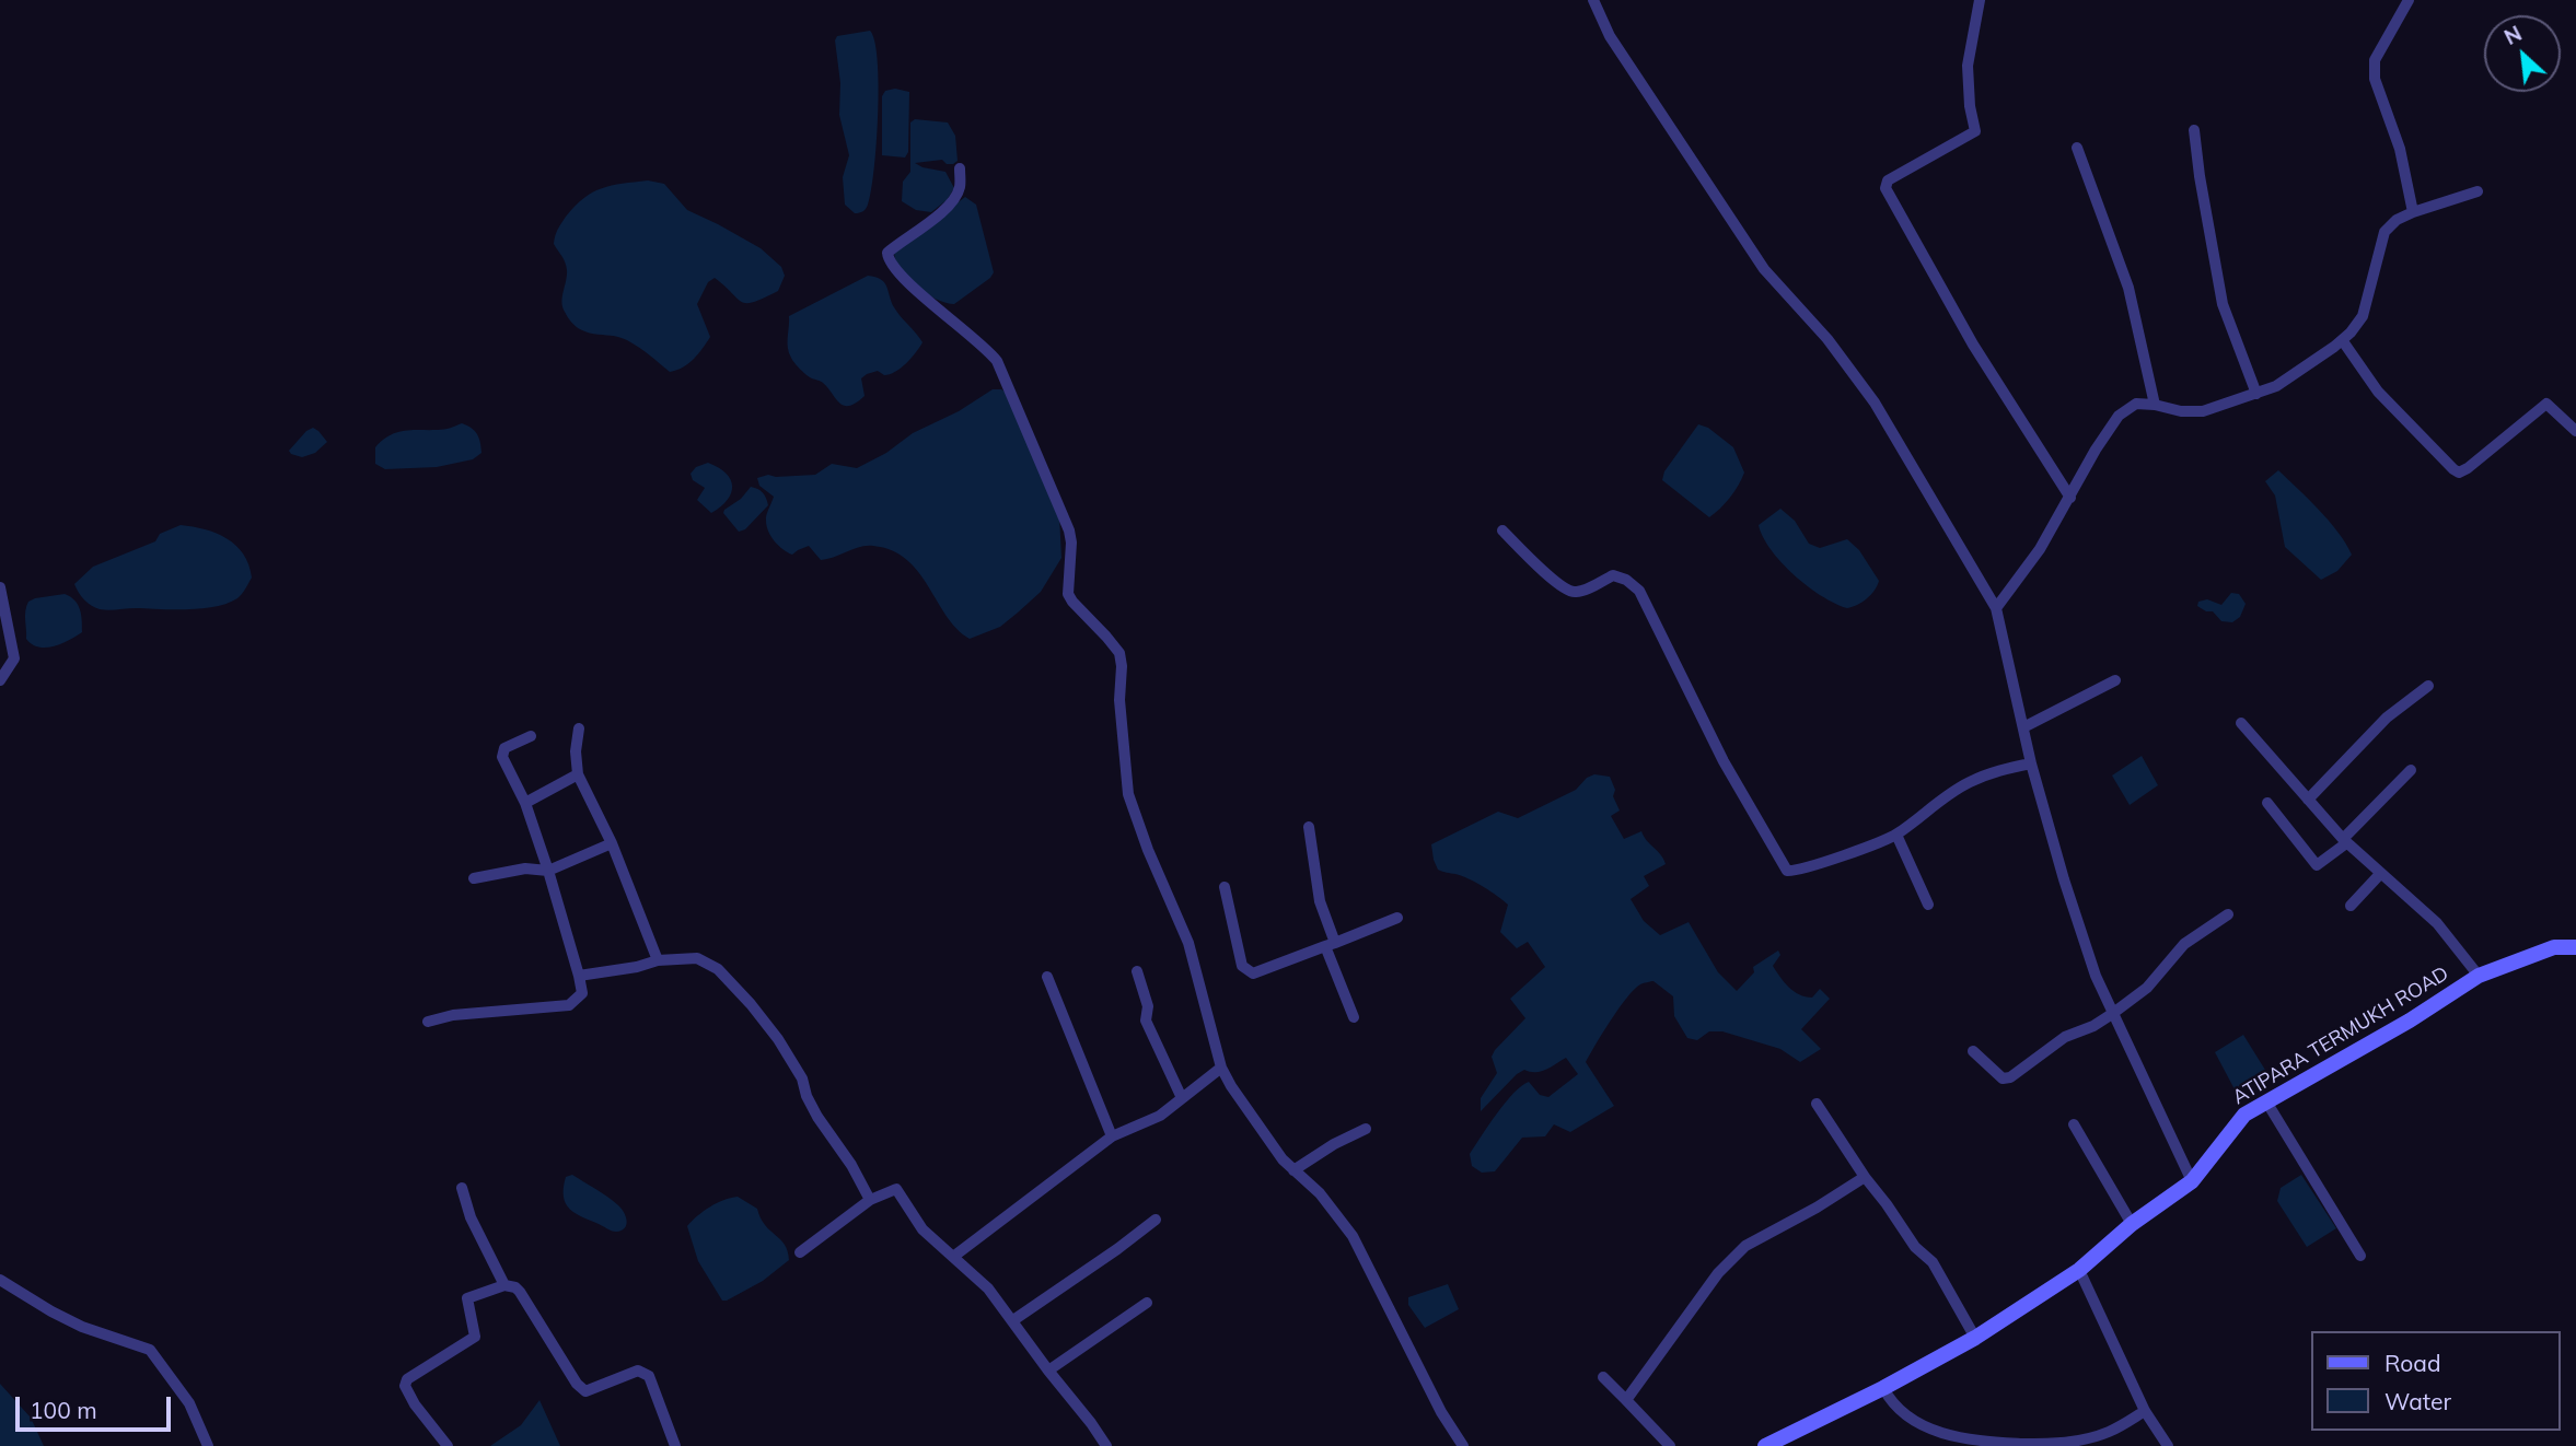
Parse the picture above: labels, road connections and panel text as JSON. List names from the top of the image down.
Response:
{
  "streets": {
    "main road": ["ATIPARA TERMUKH ROAD"]
  },
  "legend": ["Road", "Water"],
  "scale_bar": "100 m",
  "north": "top left"
}
